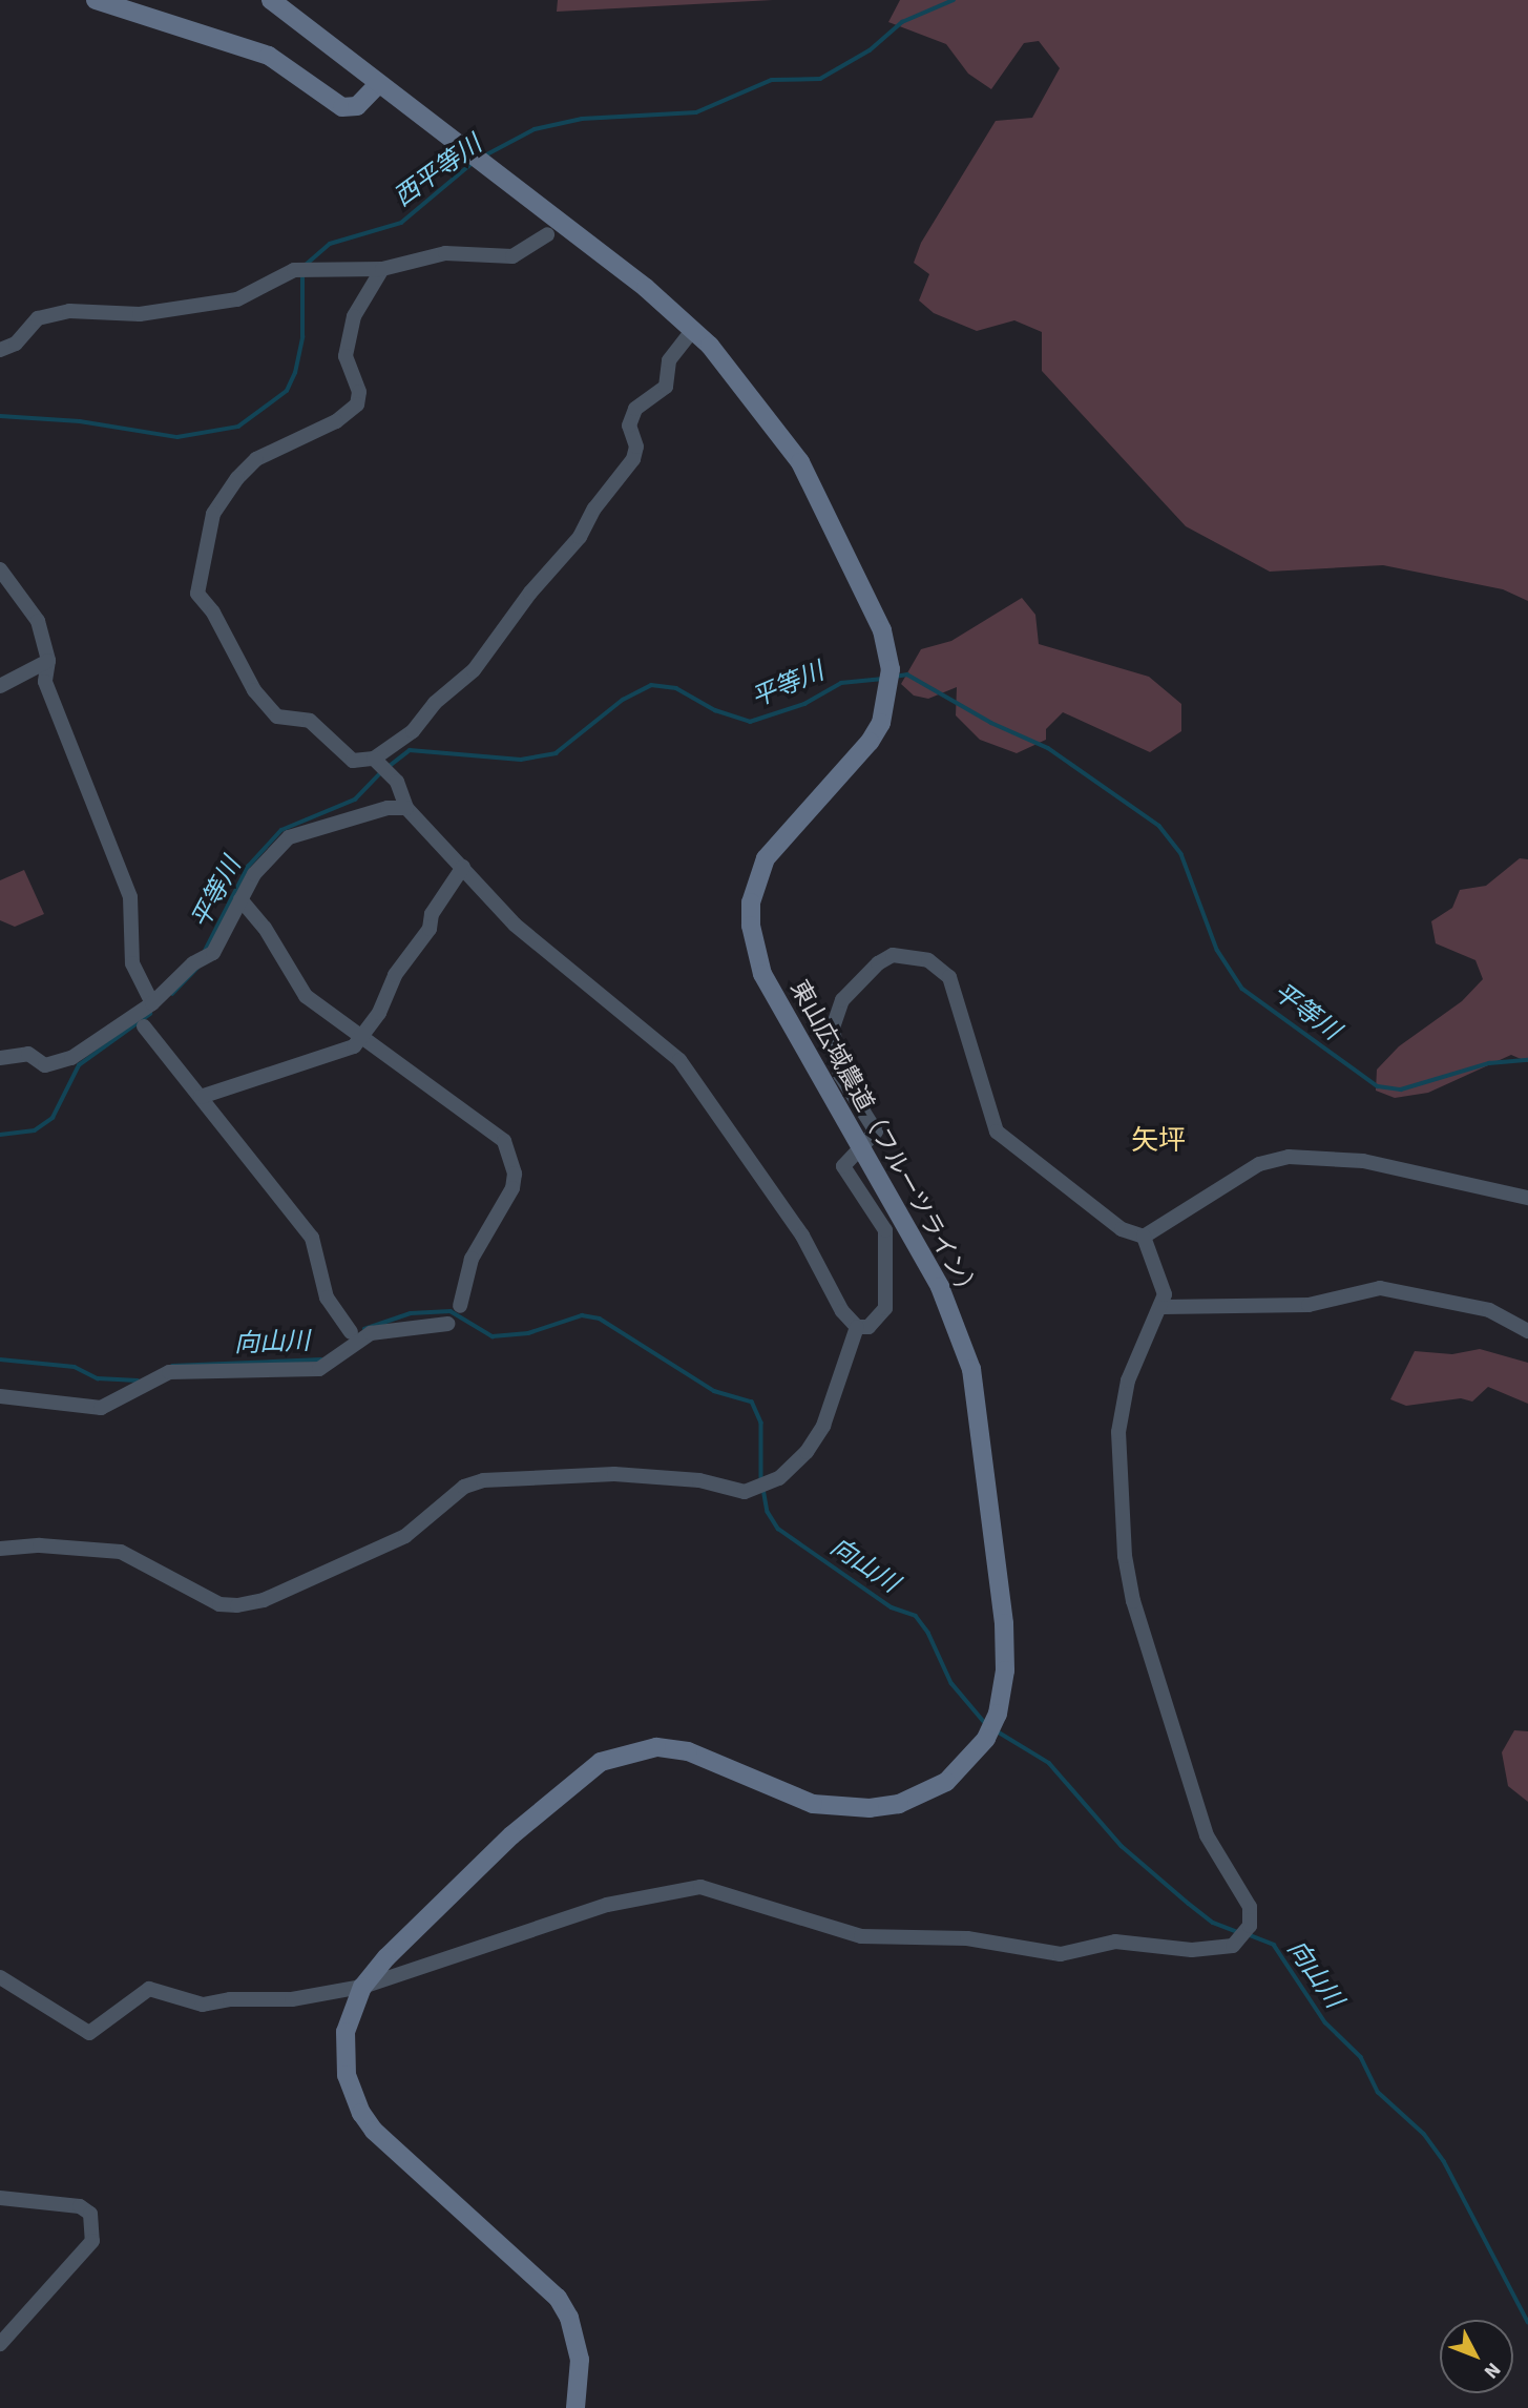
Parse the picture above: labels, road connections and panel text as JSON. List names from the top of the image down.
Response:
{
  "streets": {
    "street": ["東山広域農道（フルーツライン）"]
  },
  "districts": ["矢坪"],
  "water": ["西平等川", "平等川", "向山川"],
  "north": "bottom right"
}
